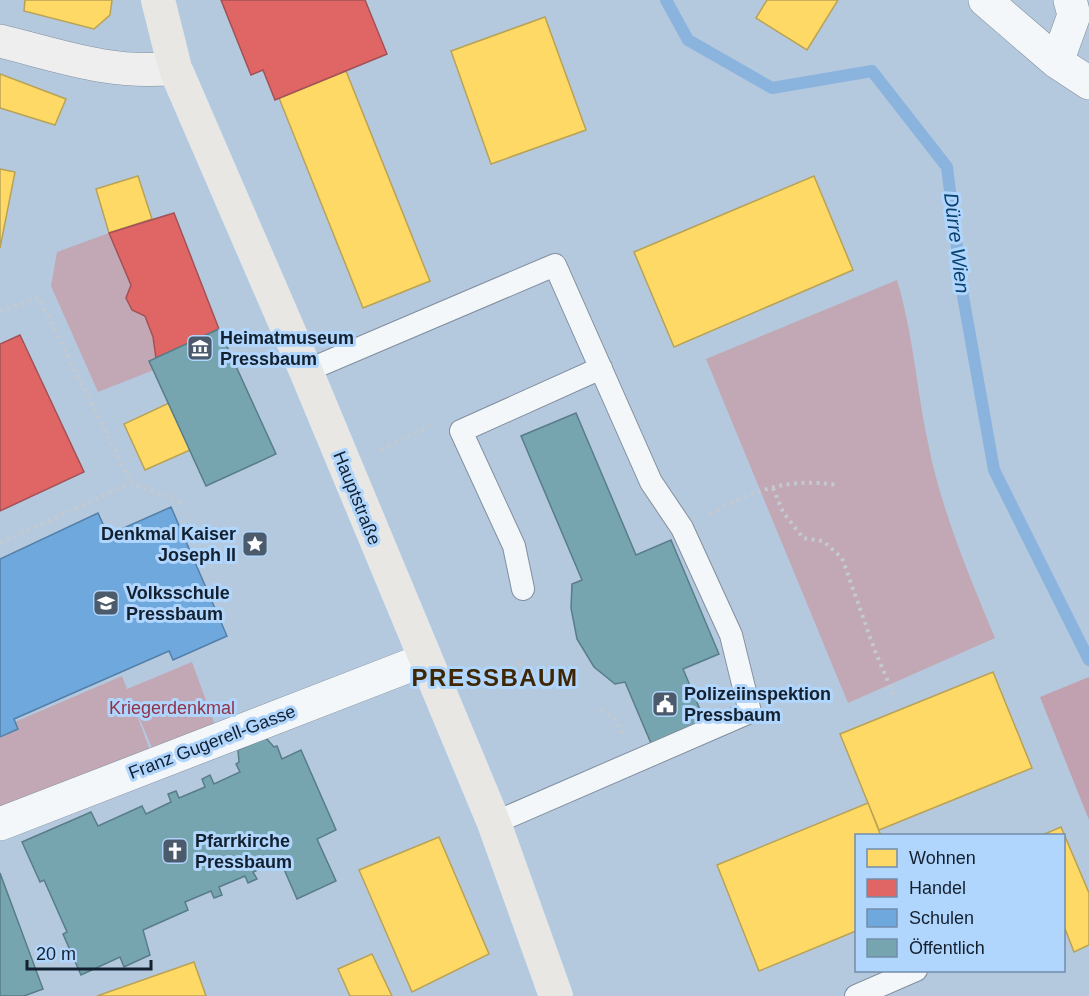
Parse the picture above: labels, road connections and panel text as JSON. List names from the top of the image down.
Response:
{
  "streets": {
    "main road": ["Hauptstraße"],
    "street": ["Franz Gugerell-Gasse"]
  },
  "crossings": [
    ["Hauptstraße", "Franz Gugerell-Gasse"]
  ],
  "districts": ["PRESSBAUM"],
  "water": ["Dürre Wien"],
  "parks": ["Kriegerdenkmal"],
  "places": {
    "museum": ["Heimatmuseum Pressbaum"],
    "place": ["Denkmal Kaiser Joseph II"],
    "school or university": ["Volksschule Pressbaum"],
    "public building": ["Polizeiinspektion Pressbaum"],
    "church": ["Pfarrkirche Pressbaum"]
  },
  "legend": [
    "Wohnen",
    "Handel",
    "Schulen",
    "Öffentlich"
  ],
  "scale_bar": "20 m"
}
